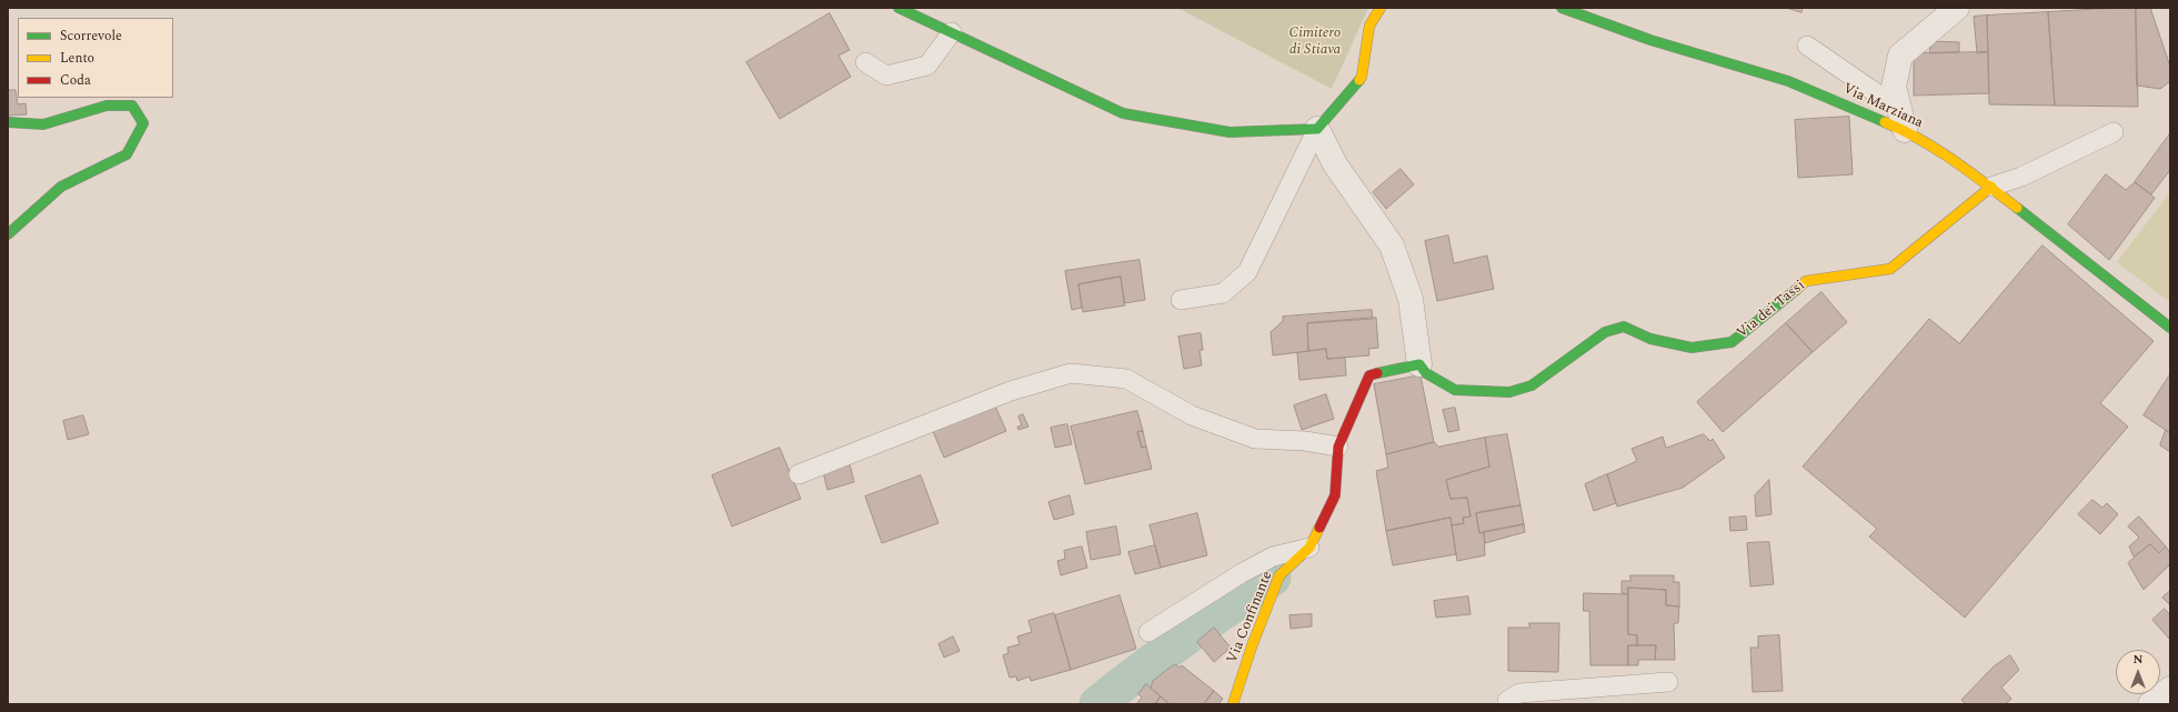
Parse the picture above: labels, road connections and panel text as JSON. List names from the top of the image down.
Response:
{
  "streets": {
    "street": ["Via Marziana", "Via dei Tassi", "Via Confinante"]
  },
  "crossings": [
    ["Via Marziana", "Via dei Tassi"],
    ["Via dei Tassi", "Via Confinante"]
  ],
  "parks": ["Cimitero di Stiava"],
  "legend": ["Scorrevole", "Lento", "Coda"],
  "north": "top"
}
